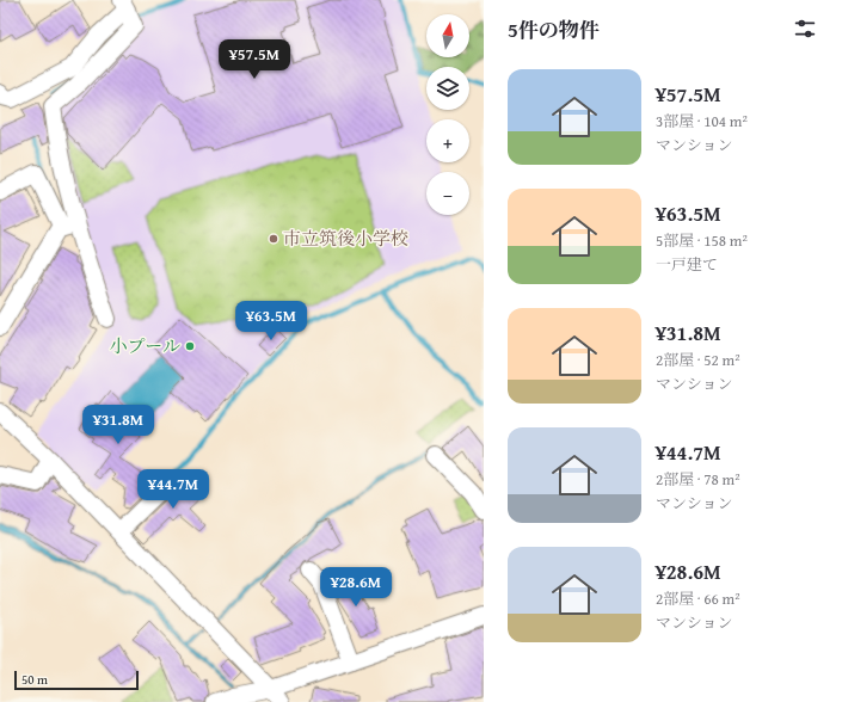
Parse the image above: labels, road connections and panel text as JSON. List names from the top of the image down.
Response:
{
  "places": ["市立筑後小学校", "小プール"],
  "scale_bar": "50 m",
  "north": "top",
  "page": {
    "heading": "5件の物件",
    "map_buttons": ["+", "−"],
    "price": [
      "¥57.5M",
      "¥63.5M",
      "¥31.8M",
      "¥44.7M",
      "¥28.6M"
    ],
    "list": [
      {
        "name": "¥57.5M",
        "note": "3部屋 · 104 m² · マンション"
      },
      {
        "name": "¥63.5M",
        "note": "5部屋 · 158 m² · 一戸建て"
      },
      {
        "name": "¥31.8M",
        "note": "2部屋 · 52 m² · マンション"
      },
      {
        "name": "¥44.7M",
        "note": "2部屋 · 78 m² · マンション"
      },
      {
        "name": "¥28.6M",
        "note": "2部屋 · 66 m² · マンション"
      }
    ],
    "scale": "50 m"
  }
}
